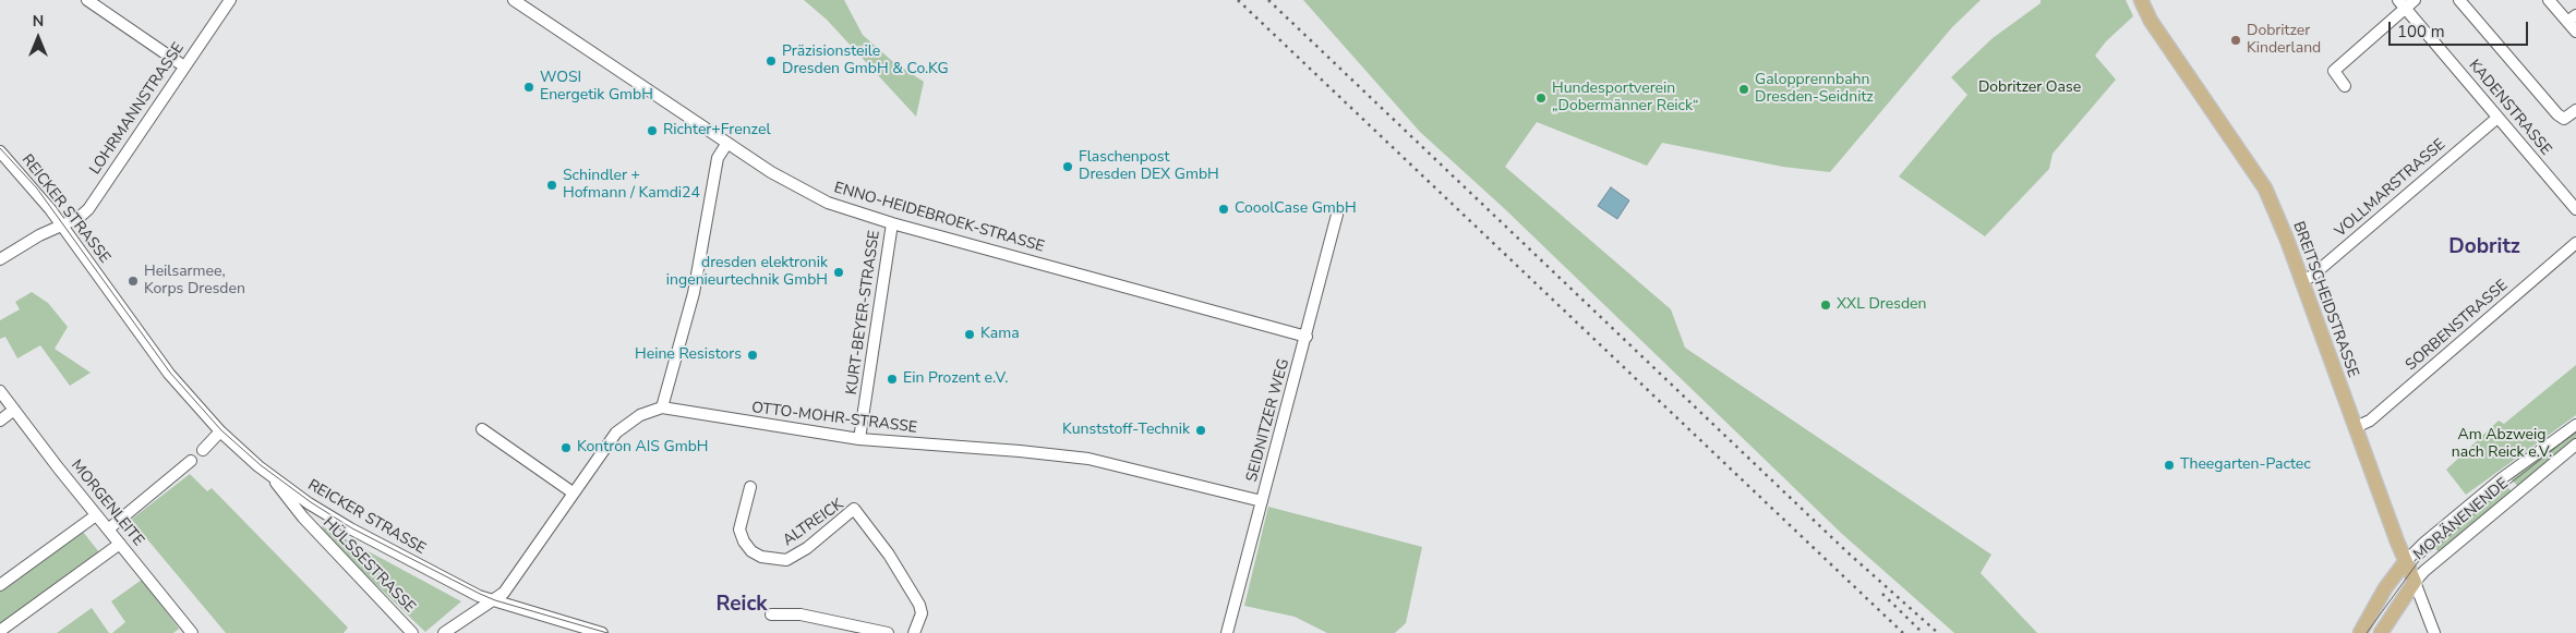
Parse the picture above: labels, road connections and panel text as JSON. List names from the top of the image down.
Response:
{
  "streets": {
    "main road": ["BREITSCHEIDSTRASSE", "MORÄNENENDE"],
    "street": [
      "KADENSTRASSE",
      "LOHRMANNSTRASSE",
      "VOLLMARSTRASSE",
      "REICKER STRASSE",
      "ENNO-HEIDEBROEK-STRASSE",
      "KURT-BEYER-STRASSE",
      "SORBENSTRASSE",
      "OTTO-MOHR-STRASSE",
      "SEIDNITZER WEG",
      "MORGENLEITE",
      "ALTREICK",
      "HÜLSSESTRASSE"
    ]
  },
  "crossings": [
    ["KADENSTRASSE", "VOLLMARSTRASSE"],
    ["LOHRMANNSTRASSE", "REICKER STRASSE"],
    ["VOLLMARSTRASSE", "BREITSCHEIDSTRASSE"],
    ["REICKER STRASSE", "OTTO-MOHR-STRASSE"],
    ["REICKER STRASSE", "HÜLSSESTRASSE"],
    ["ENNO-HEIDEBROEK-STRASSE", "KURT-BEYER-STRASSE"],
    ["ENNO-HEIDEBROEK-STRASSE", "SEIDNITZER WEG"],
    ["BREITSCHEIDSTRASSE", "SORBENSTRASSE"],
    ["BREITSCHEIDSTRASSE", "MORÄNENENDE"],
    ["KURT-BEYER-STRASSE", "OTTO-MOHR-STRASSE"],
    ["OTTO-MOHR-STRASSE", "SEIDNITZER WEG"]
  ],
  "districts": ["Dobritz", "Reick"],
  "parks": ["Dobritzer Oase", "Am Abzweig nach Reick e.V."],
  "places": [
    "Dobritzer Kinderland",
    "Präzisionsteile Dresden GmbH & Co.KG",
    "WOSI Energetik GmbH",
    "Galopprennbahn Dresden-Seidnitz",
    "Hundesportverein „Dobermänner Reick“",
    "Richter+Frenzel",
    "Flaschenpost Dresden DEX GmbH",
    "Schindler + Hofmann / Kamdi24",
    "CooolCase GmbH",
    "dresden elektronik ingenieurtechnik GmbH",
    "Heilsarmee, Korps Dresden",
    "XXL Dresden",
    "Kama",
    "Heine Resistors",
    "Ein Prozent e.V.",
    "Kunststoff-Technik",
    "Kontron AIS GmbH",
    "Theegarten-Pactec"
  ],
  "scale_bar": "100 m",
  "north": "top"
}
